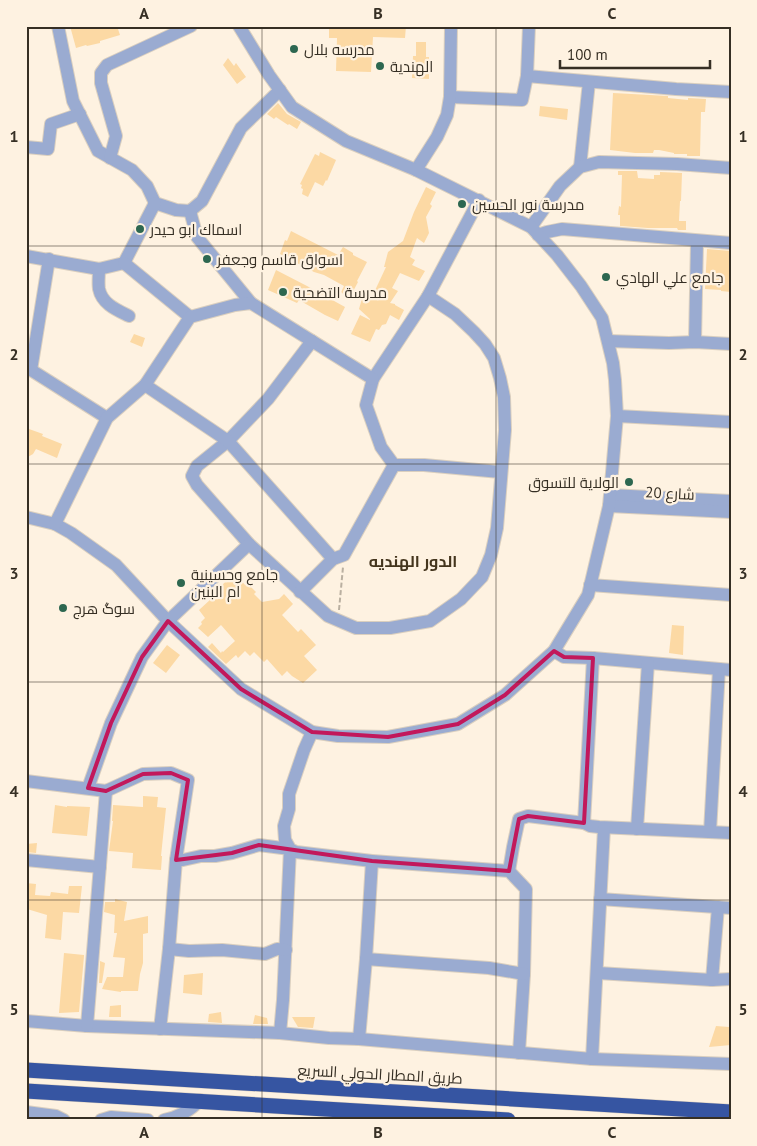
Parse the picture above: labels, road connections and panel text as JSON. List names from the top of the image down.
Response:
{
  "streets": {
    "highway": ["طريق المطار الحولي السريع"],
    "street": ["شارع 20"]
  },
  "districts": ["الدور الهنديه"],
  "places": [
    "مدرسه بلال",
    "الهندية",
    "مدرسة نور الحسين",
    "اسماك ابو حيدر",
    "اسواق قاسم وجعفر",
    "جامع علي الهادي",
    "مدرسة التضحية",
    "الولاية للتسوق",
    "جامع وحسينية ام البنين",
    "سوگ هرج"
  ],
  "scale_bar": "100 m",
  "grid": {
    "columns": ["A", "B", "C"],
    "rows": [
      "1",
      "2",
      "3",
      "4",
      "5"
    ]
  }
}
